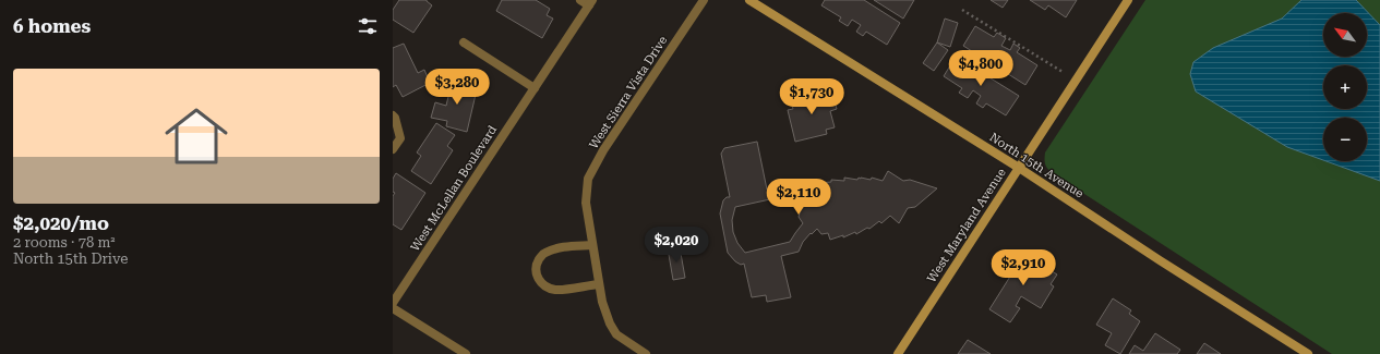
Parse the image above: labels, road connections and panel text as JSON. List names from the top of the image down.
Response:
{
  "streets": {
    "street": [
      "West Sierra Vista Drive",
      "North 15th Avenue",
      "West McLellan Boulevard",
      "West Maryland Avenue"
    ]
  },
  "crossings": [
    ["North 15th Avenue", "West Maryland Avenue"]
  ],
  "north": "top left",
  "page": {
    "heading": "6 homes",
    "map_buttons": ["+", "−"],
    "price": [
      "$4,800",
      "$3,280",
      "$1,730",
      "$2,110",
      "$2,020",
      "$2,910"
    ],
    "list": [
      {
        "name": "$2,020/mo",
        "note": "2 rooms · 78 m² · North 15th Drive"
      }
    ]
  }
}
